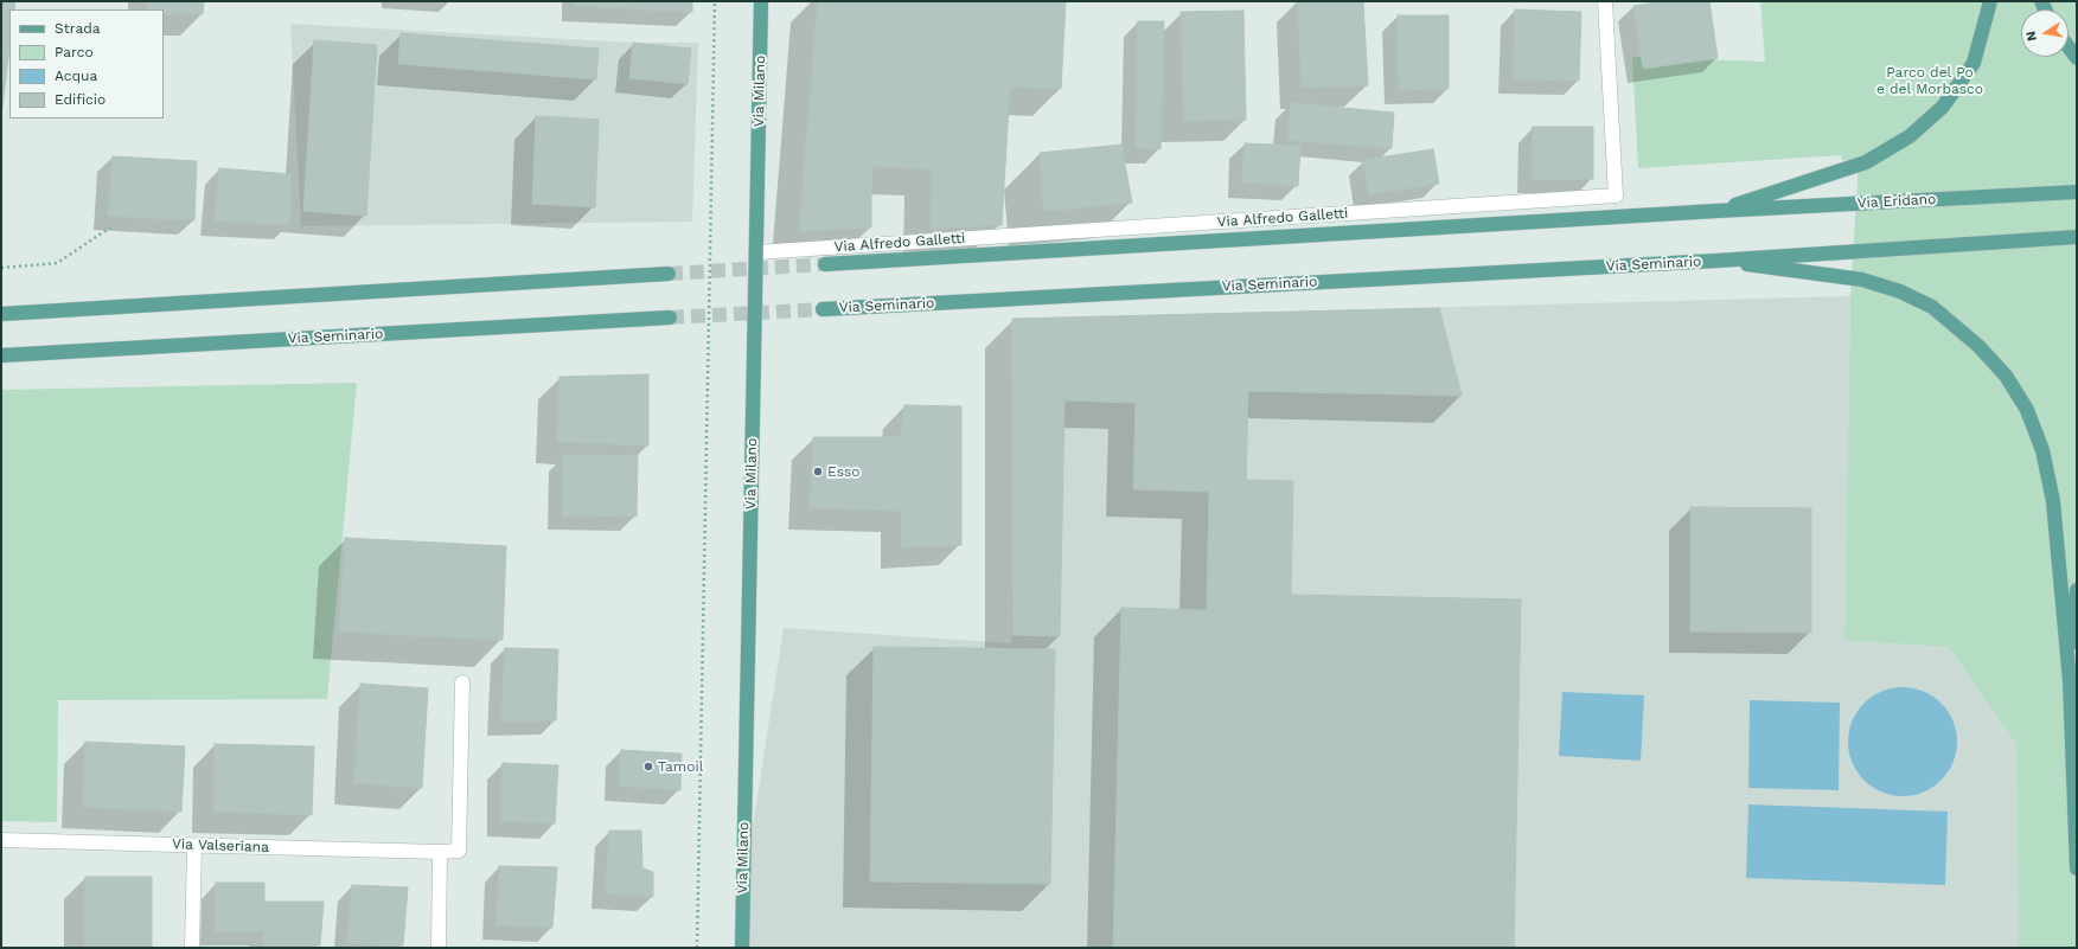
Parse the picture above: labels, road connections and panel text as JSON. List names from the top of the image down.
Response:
{
  "streets": {
    "main road": ["Via Milano", "Via Eridano", "Via Seminario"],
    "street": ["Via Alfredo Galletti", "Via Valseriana"]
  },
  "crossings": [
    ["Via Milano", "Via Alfredo Galletti"]
  ],
  "parks": ["Parco del Po e del Morbasco"],
  "places": ["Esso", "Tamoil"],
  "legend": [
    "Strada",
    "Parco",
    "Acqua",
    "Edificio"
  ],
  "north": "left"
}
